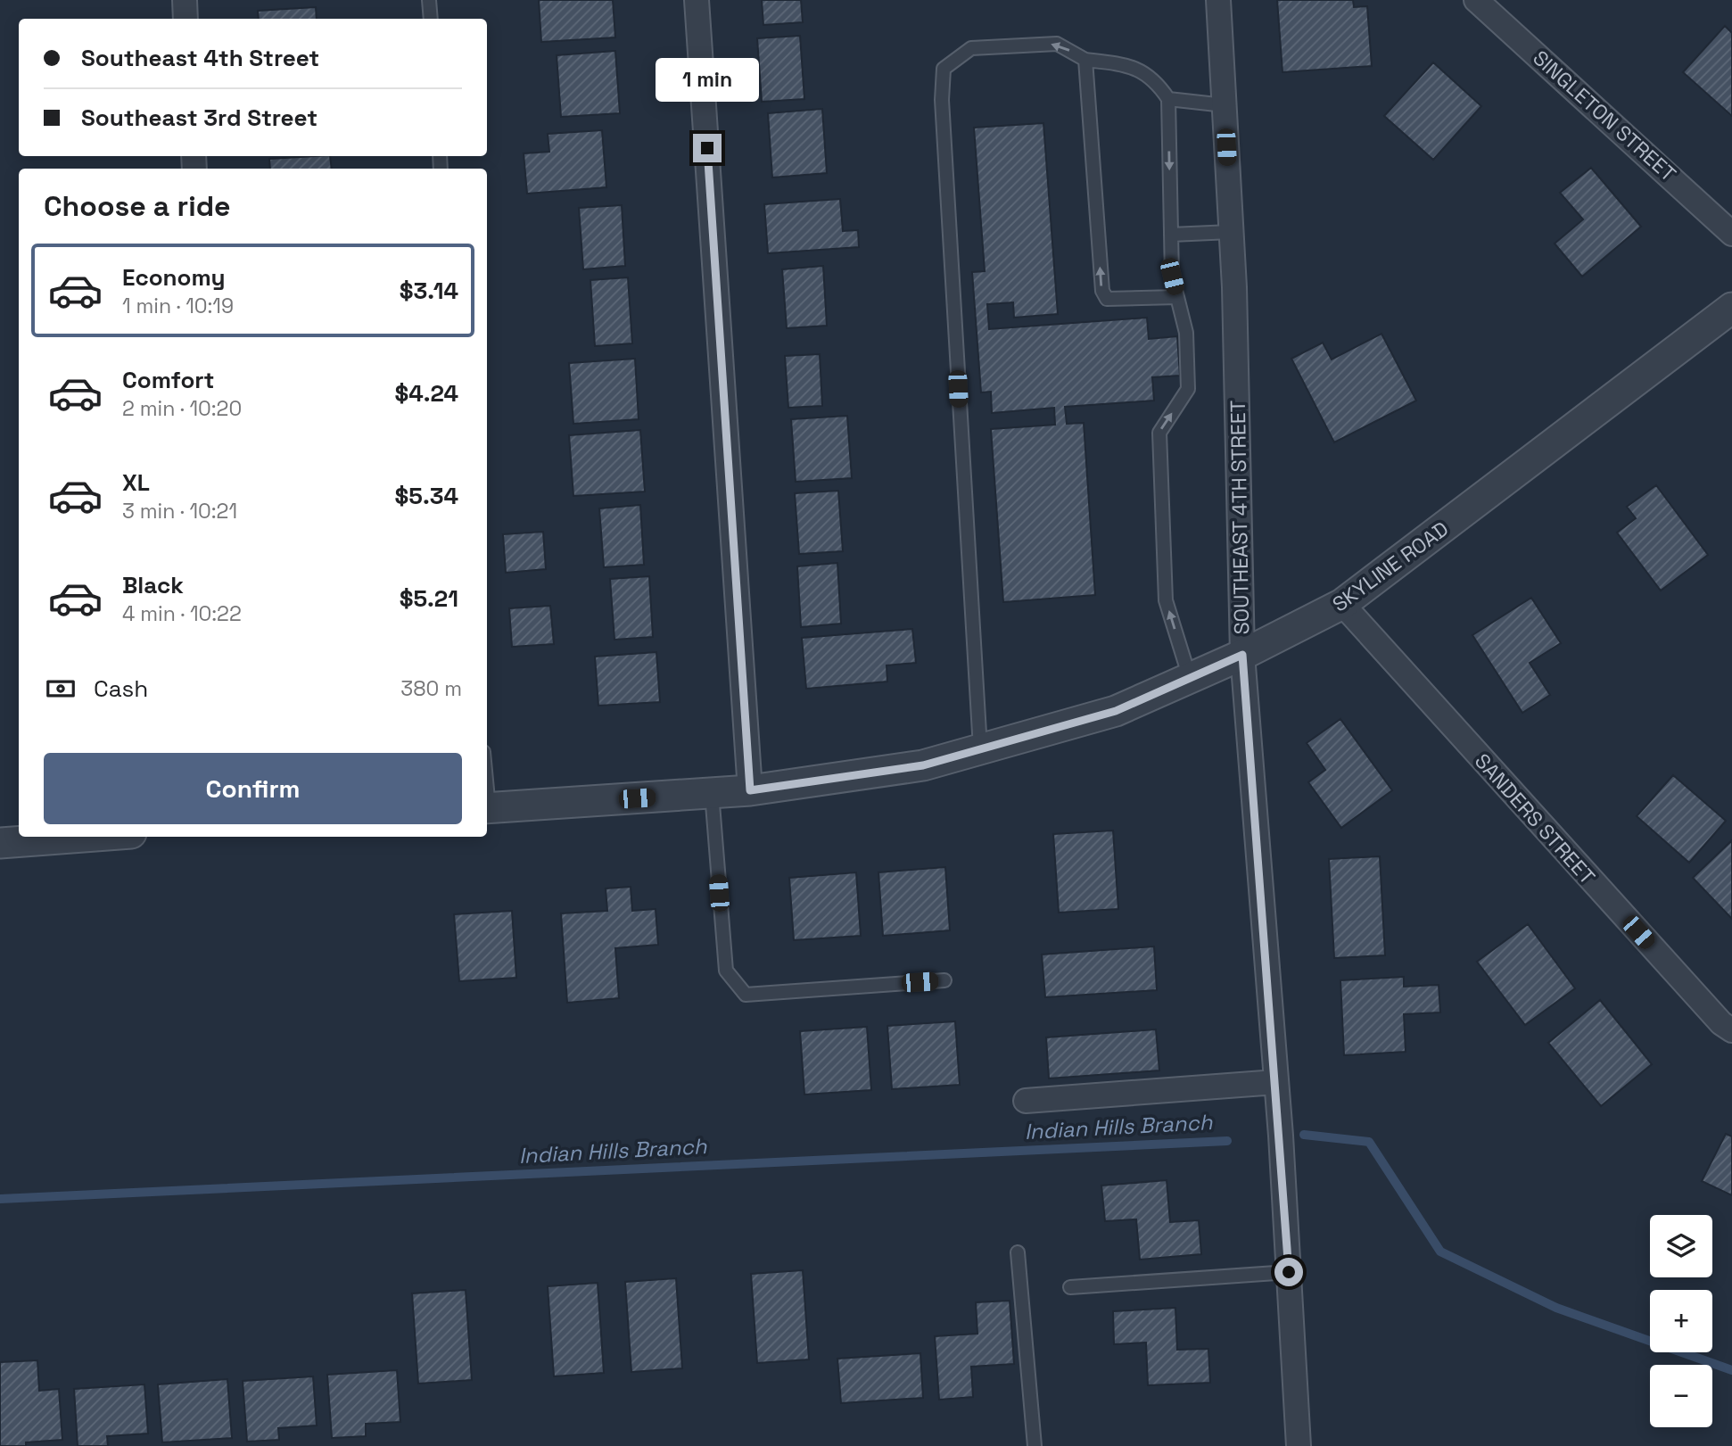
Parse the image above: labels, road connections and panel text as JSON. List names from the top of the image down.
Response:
{
  "streets": {
    "street": [
      "SINGLETON STREET",
      "SOUTHEAST 4TH STREET",
      "SKYLINE ROAD",
      "SANDERS STREET"
    ]
  },
  "crossings": [
    ["SOUTHEAST 4TH STREET", "SKYLINE ROAD"],
    ["SKYLINE ROAD", "SANDERS STREET"]
  ],
  "water": ["Indian Hills Branch"],
  "page": {
    "banner": ["Southeast 4th Street", "Southeast 3rd Street"],
    "bubble": "1 min",
    "heading": "Choose a ride",
    "list": [
      {
        "name": "Economy",
        "note": "1 min · 10:19",
        "value": "$3.14"
      },
      {
        "name": "Comfort",
        "note": "2 min · 10:20",
        "value": "$4.24"
      },
      {
        "name": "XL",
        "note": "3 min · 10:21",
        "value": "$5.34"
      },
      {
        "name": "Black",
        "note": "4 min · 10:22",
        "value": "$5.21"
      }
    ],
    "pay": ["Cash", "380 m"],
    "buttons": "Confirm",
    "map_buttons": ["+", "−"]
  }
}
